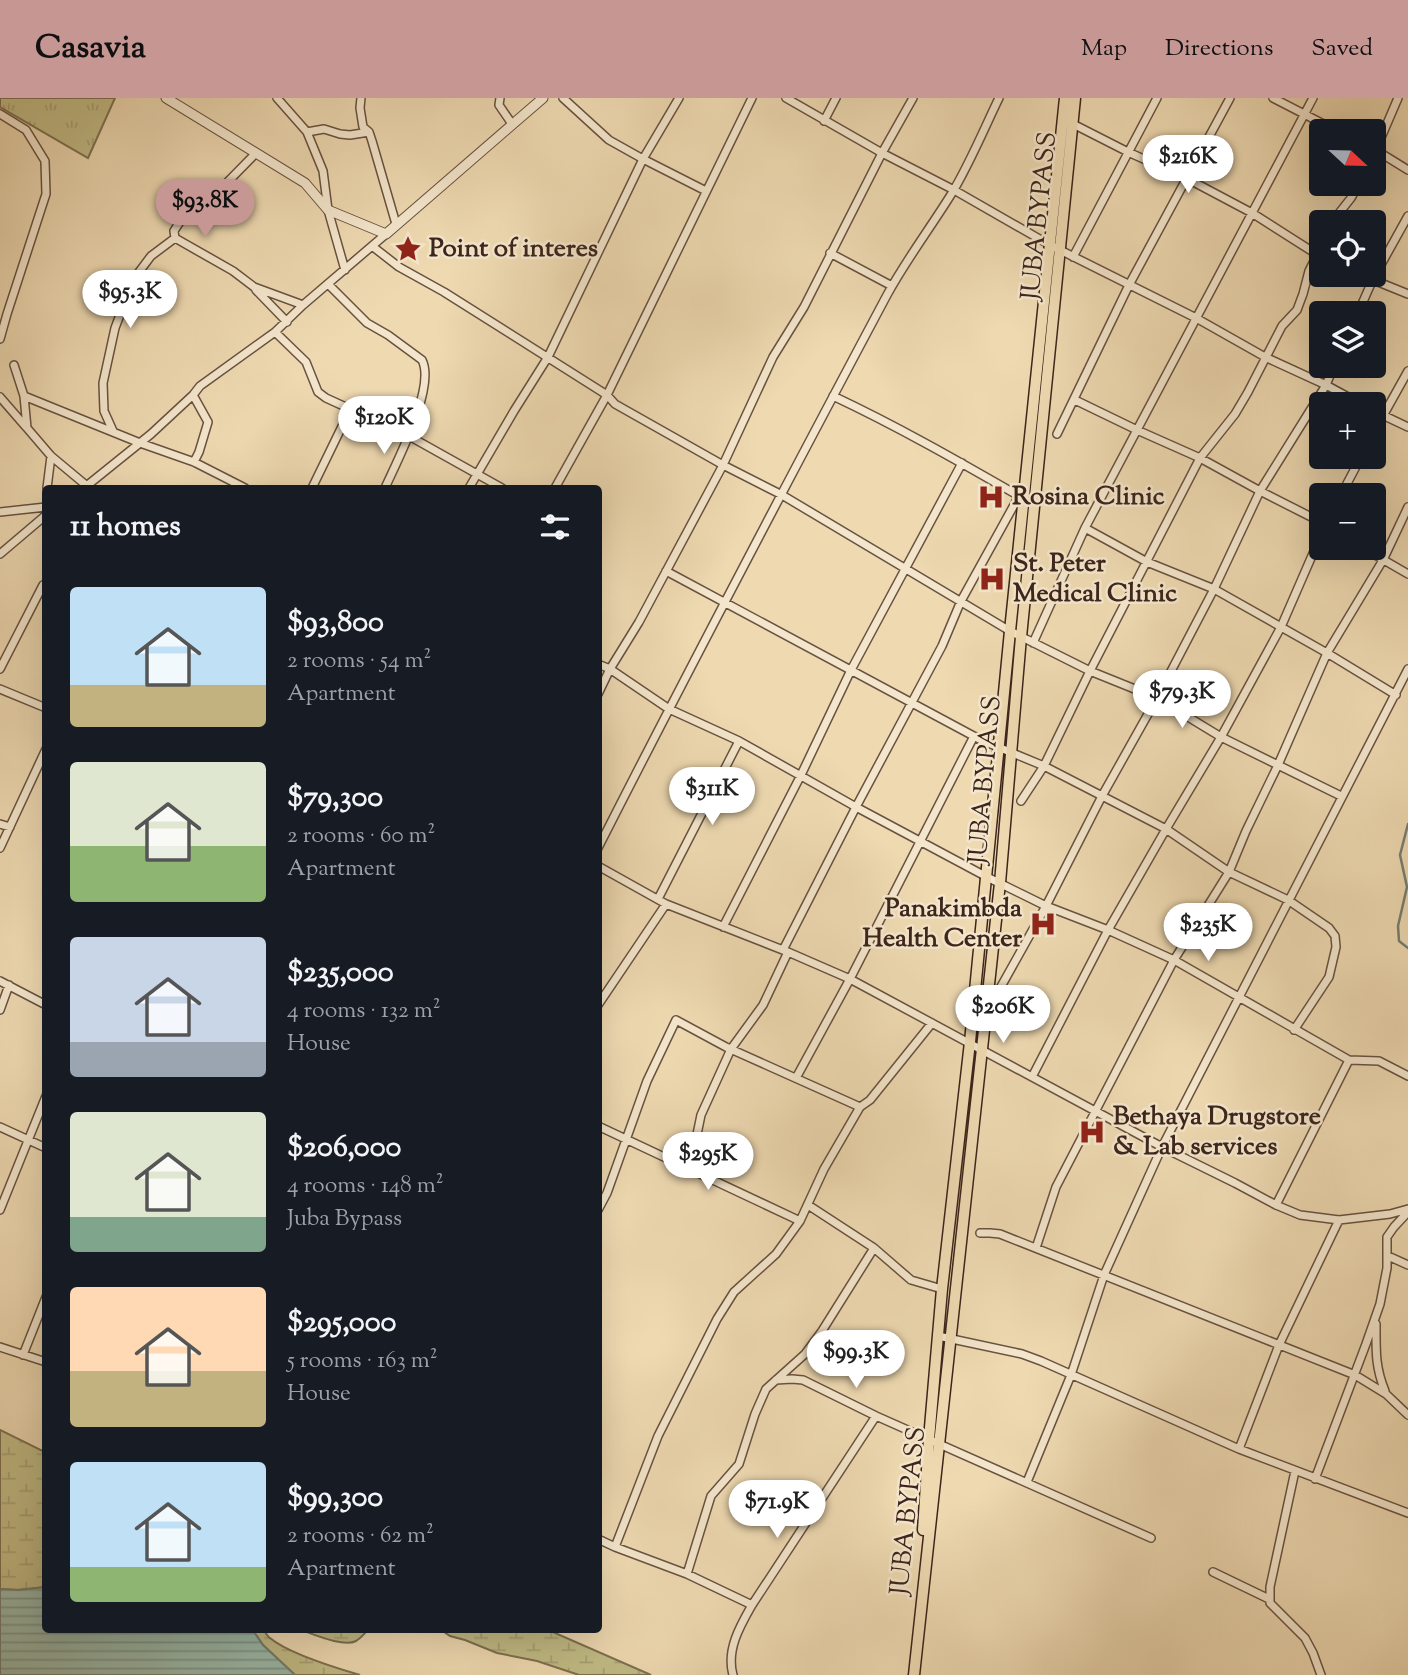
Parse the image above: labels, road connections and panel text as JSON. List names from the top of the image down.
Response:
{
  "streets": {
    "main road": ["JUBA BYPASS"]
  },
  "places": {
    "place": ["Point of interes"],
    "hospital": [
      "Rosina Clinic",
      "St. Peter Medical Clinic",
      "Panakimbda Health Center",
      "Bethaya Drugstore & Lab services"
    ]
  },
  "north": "right",
  "page": {
    "header": "Casavia",
    "nav": ["Map", "Directions", "Saved"],
    "map_buttons": ["+", "−"],
    "price": [
      "$216K",
      "$93.8K",
      "$95.3K",
      "$120K",
      "$79.3K",
      "$311K",
      "$235K",
      "$206K",
      "$295K",
      "$99.3K",
      "$71.9K"
    ],
    "heading": "11 homes",
    "list": [
      {
        "name": "$93,800",
        "note": "2 rooms · 54 m² · Apartment"
      },
      {
        "name": "$79,300",
        "note": "2 rooms · 60 m² · Apartment"
      },
      {
        "name": "$235,000",
        "note": "4 rooms · 132 m² · House"
      },
      {
        "name": "$206,000",
        "note": "4 rooms · 148 m² · Juba Bypass"
      },
      {
        "name": "$295,000",
        "note": "5 rooms · 163 m² · House"
      },
      {
        "name": "$99,300",
        "note": "2 rooms · 62 m² · Apartment"
      }
    ]
  }
}
